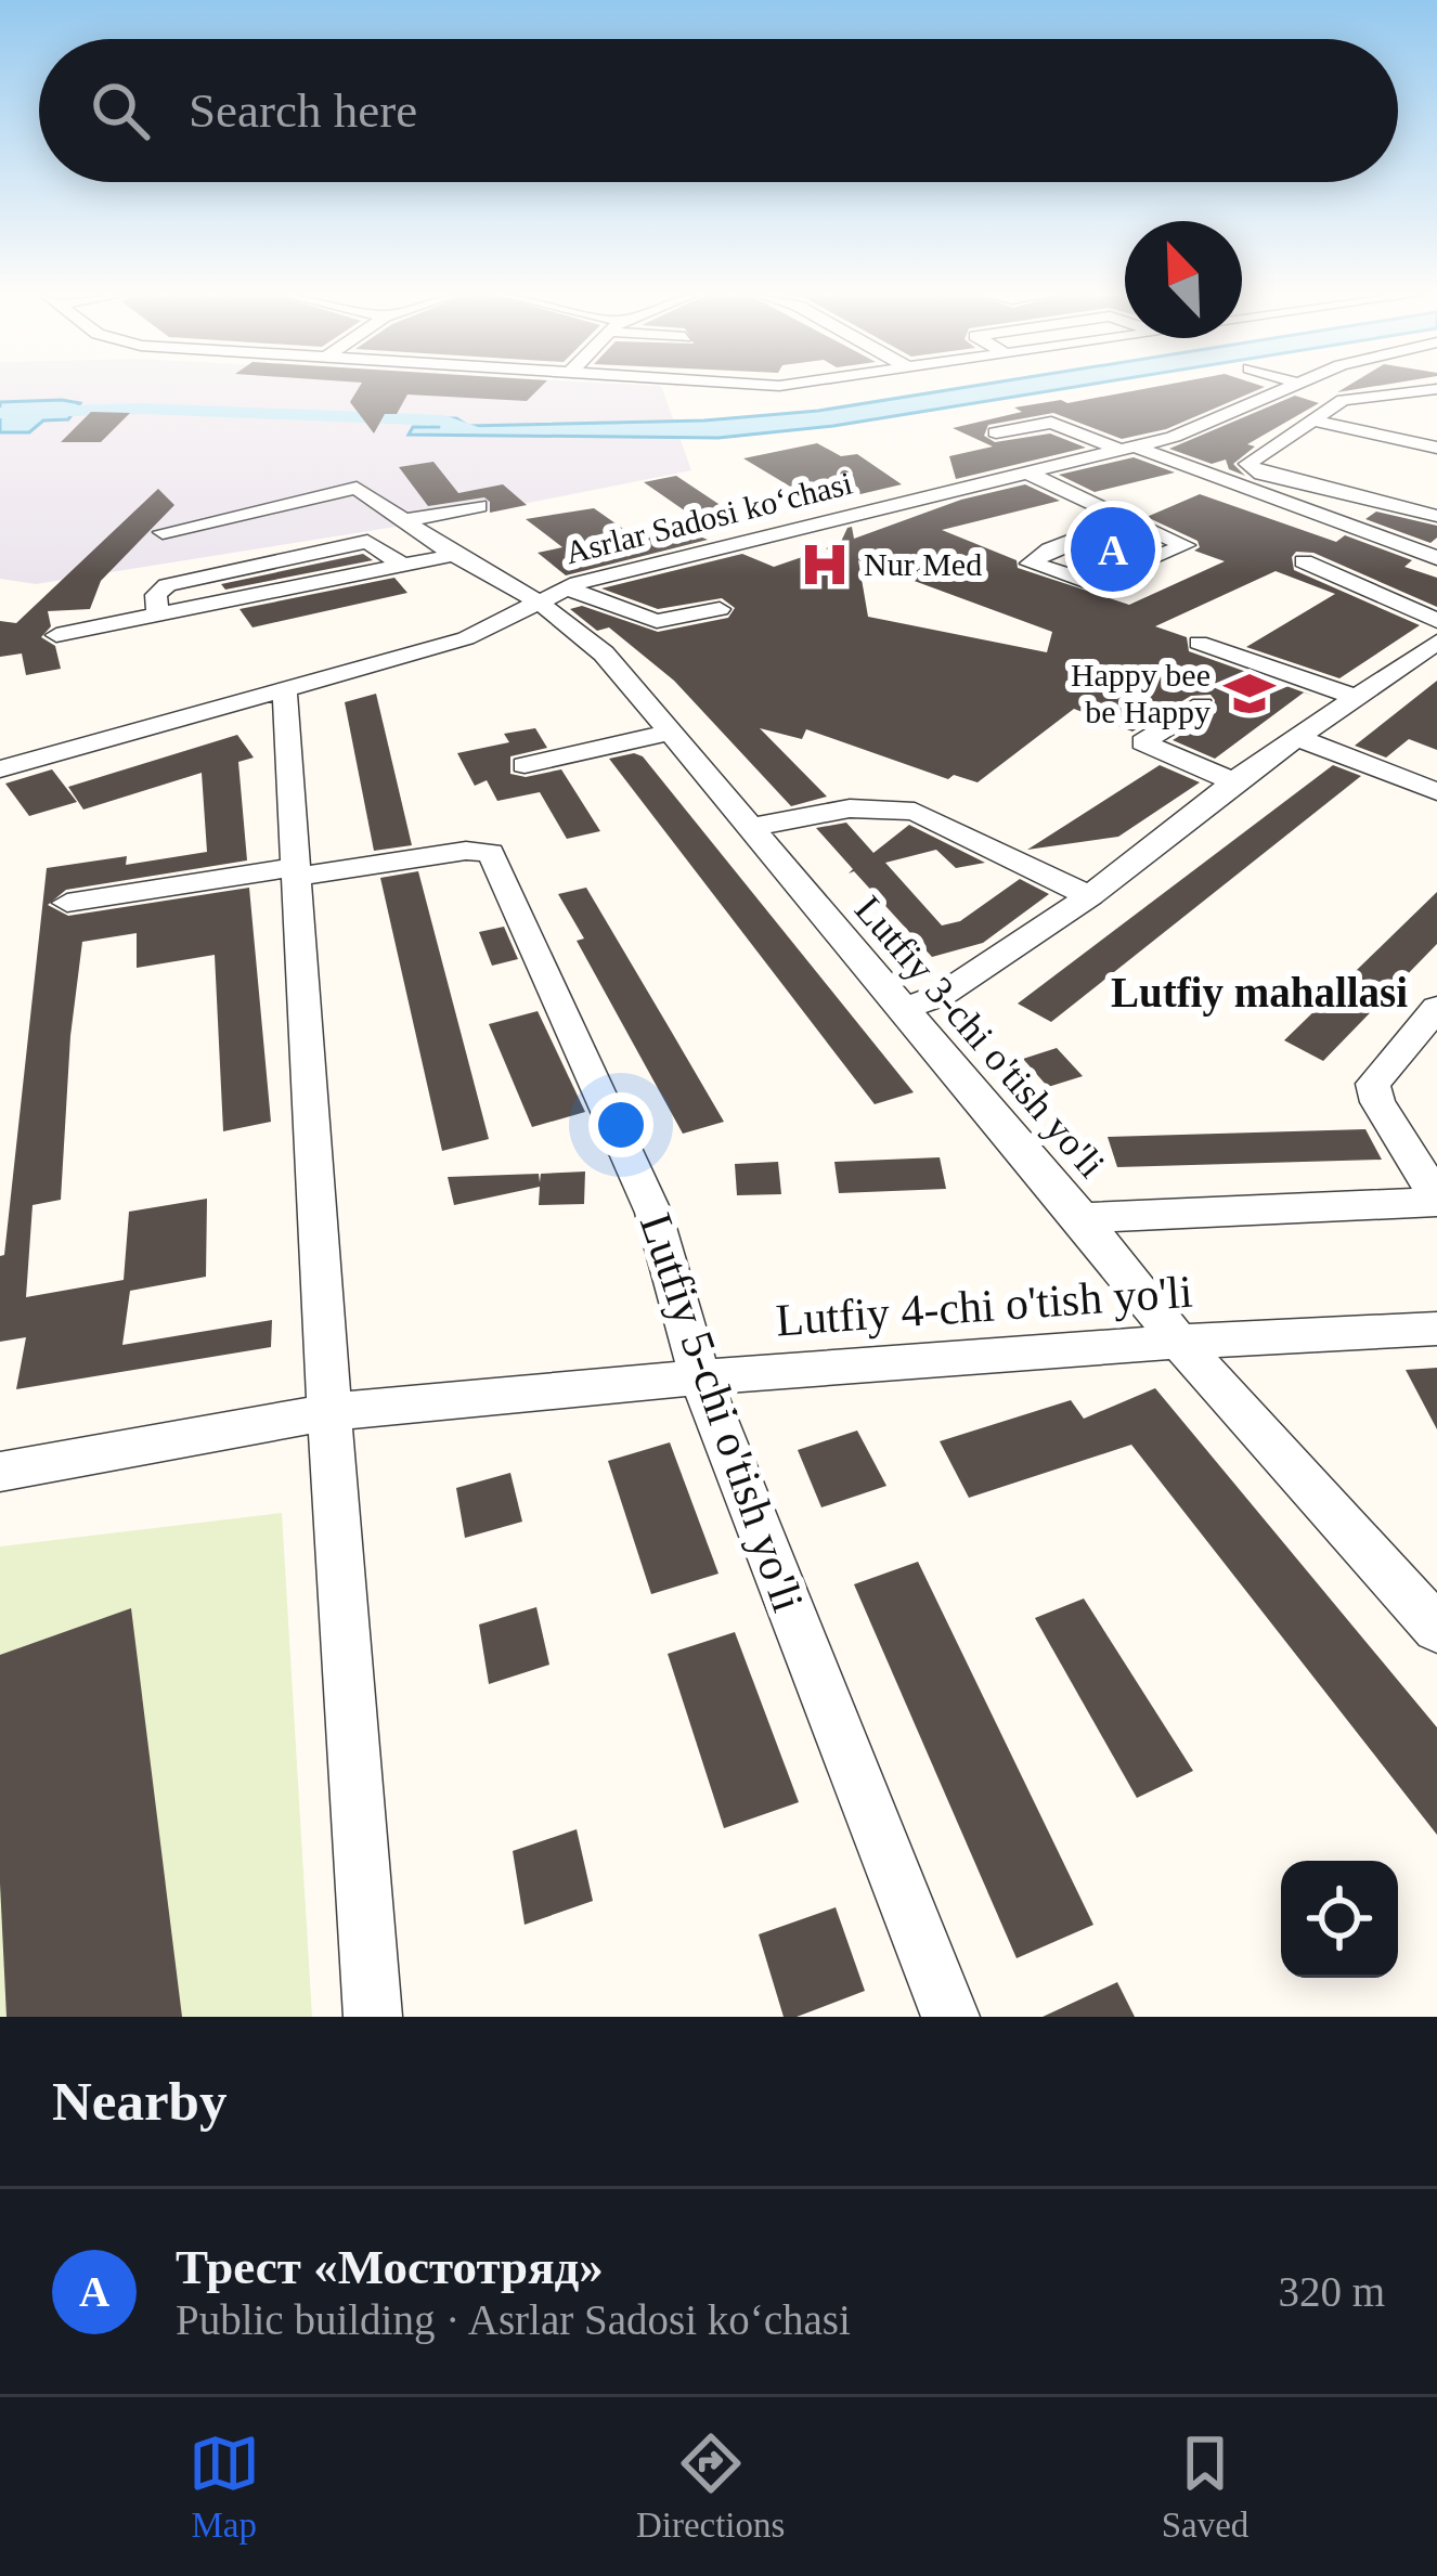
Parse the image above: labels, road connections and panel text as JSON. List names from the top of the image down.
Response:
{
  "streets": {
    "street": [
      "Asrlar Sadosi ko‘chasi",
      "Lutfiy 3-chi o'tish yo'li",
      "Lutfiy 4-chi o'tish yo'li",
      "Lutfiy 5-chi o'tish yo'li"
    ]
  },
  "crossings": [
    ["Asrlar Sadosi ko‘chasi", "Lutfiy 3-chi o'tish yo'li"],
    ["Lutfiy 3-chi o'tish yo'li", "Lutfiy 4-chi o'tish yo'li"],
    ["Lutfiy 4-chi o'tish yo'li", "Lutfiy 5-chi o'tish yo'li"]
  ],
  "districts": ["Lutfiy mahallasi"],
  "places": {
    "hospital": ["Nur Med"],
    "school or university": ["Happy bee be Happy"]
  },
  "north": "top left",
  "page": {
    "search": "Search here",
    "pins": "A",
    "heading": "Nearby",
    "list": [
      {
        "mark": "A",
        "name": "Трест «Мостотряд»",
        "note": "Public building · Asrlar Sadosi ko‘chasi",
        "value": "320 m"
      }
    ],
    "nav": ["Map", "Directions", "Saved"]
  }
}
